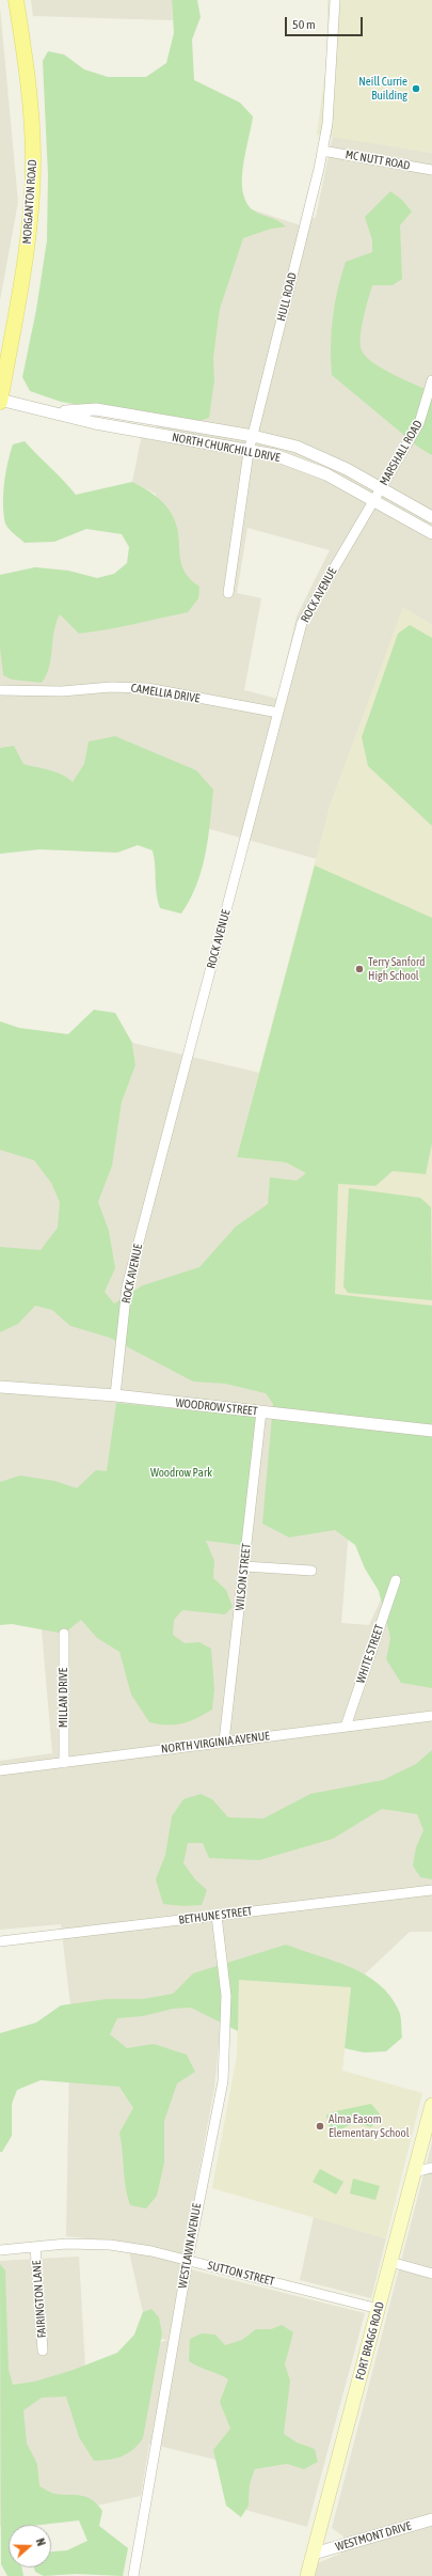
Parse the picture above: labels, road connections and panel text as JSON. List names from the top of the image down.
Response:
{
  "streets": {
    "main road": ["MORGANTON ROAD", "FORT BRAGG ROAD"],
    "street": [
      "MC NUTT ROAD",
      "HULL ROAD",
      "NORTH CHURCHILL DRIVE",
      "MARSHALL ROAD",
      "ROCK AVENUE",
      "CAMELLIA DRIVE",
      "WOODROW STREET",
      "WILSON STREET",
      "WHITE STREET",
      "MILLAN DRIVE",
      "NORTH VIRGINIA AVENUE",
      "BETHUNE STREET",
      "WESTLAWN AVENUE",
      "SUTTON STREET",
      "FAIRINGTON LANE",
      "WESTMONT DRIVE"
    ]
  },
  "crossings": [
    ["MC NUTT ROAD", "HULL ROAD"],
    ["MORGANTON ROAD", "NORTH CHURCHILL DRIVE"],
    ["HULL ROAD", "NORTH CHURCHILL DRIVE"],
    ["NORTH CHURCHILL DRIVE", "MARSHALL ROAD"],
    ["NORTH CHURCHILL DRIVE", "ROCK AVENUE"],
    ["MARSHALL ROAD", "ROCK AVENUE"],
    ["ROCK AVENUE", "CAMELLIA DRIVE"],
    ["ROCK AVENUE", "WOODROW STREET"],
    ["WOODROW STREET", "WILSON STREET"],
    ["WILSON STREET", "NORTH VIRGINIA AVENUE"],
    ["WHITE STREET", "NORTH VIRGINIA AVENUE"],
    ["MILLAN DRIVE", "NORTH VIRGINIA AVENUE"],
    ["BETHUNE STREET", "WESTLAWN AVENUE"],
    ["WESTLAWN AVENUE", "SUTTON STREET"],
    ["SUTTON STREET", "FAIRINGTON LANE"],
    ["SUTTON STREET", "FORT BRAGG ROAD"],
    ["FORT BRAGG ROAD", "WESTMONT DRIVE"]
  ],
  "parks": ["Woodrow Park"],
  "places": ["Neill Currie Building", "Terry Sanford High School", "Alma Easom Elementary School"],
  "scale_bar": "50 m",
  "north": "right"
}
